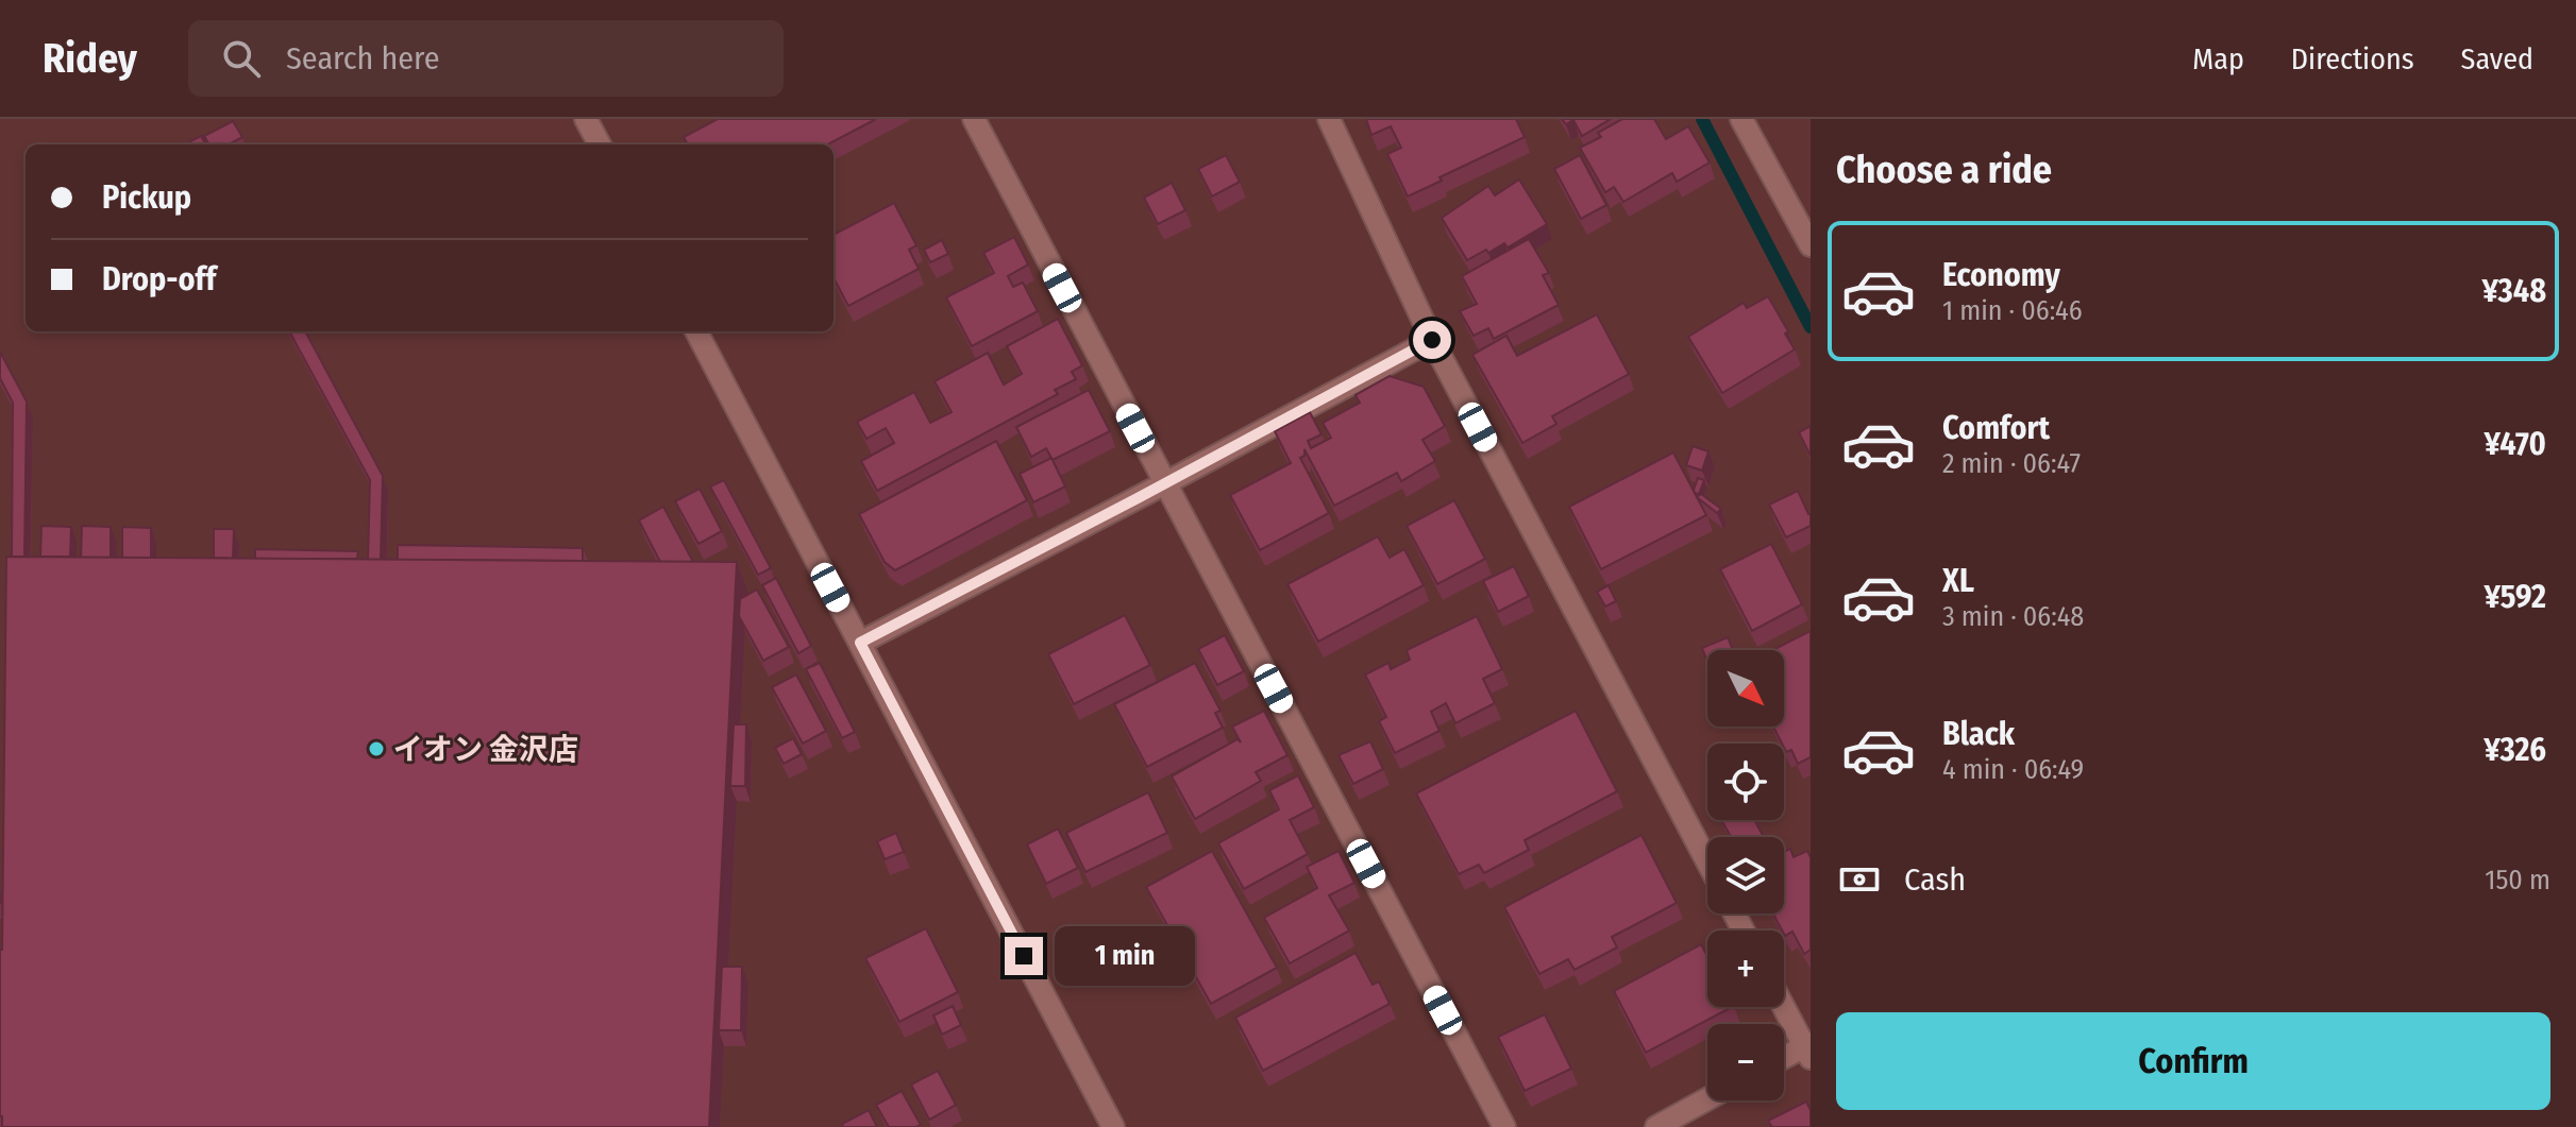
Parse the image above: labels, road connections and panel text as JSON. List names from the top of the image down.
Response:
{
  "places": ["イオン 金沢店"],
  "north": "bottom right",
  "page": {
    "header": "Ridey",
    "search": "Search here",
    "nav": ["Map", "Directions", "Saved"],
    "heading": "Choose a ride",
    "banner": ["Pickup", "Drop-off"],
    "list": [
      {
        "name": "Economy",
        "note": "1 min · 06:46",
        "value": "¥348"
      },
      {
        "name": "Comfort",
        "note": "2 min · 06:47",
        "value": "¥470"
      },
      {
        "name": "XL",
        "note": "3 min · 06:48",
        "value": "¥592"
      },
      {
        "name": "Black",
        "note": "4 min · 06:49",
        "value": "¥326"
      }
    ],
    "map_buttons": ["+", "−"],
    "pay": ["Cash", "150 m"],
    "bubble": "1 min",
    "buttons": "Confirm"
  }
}
